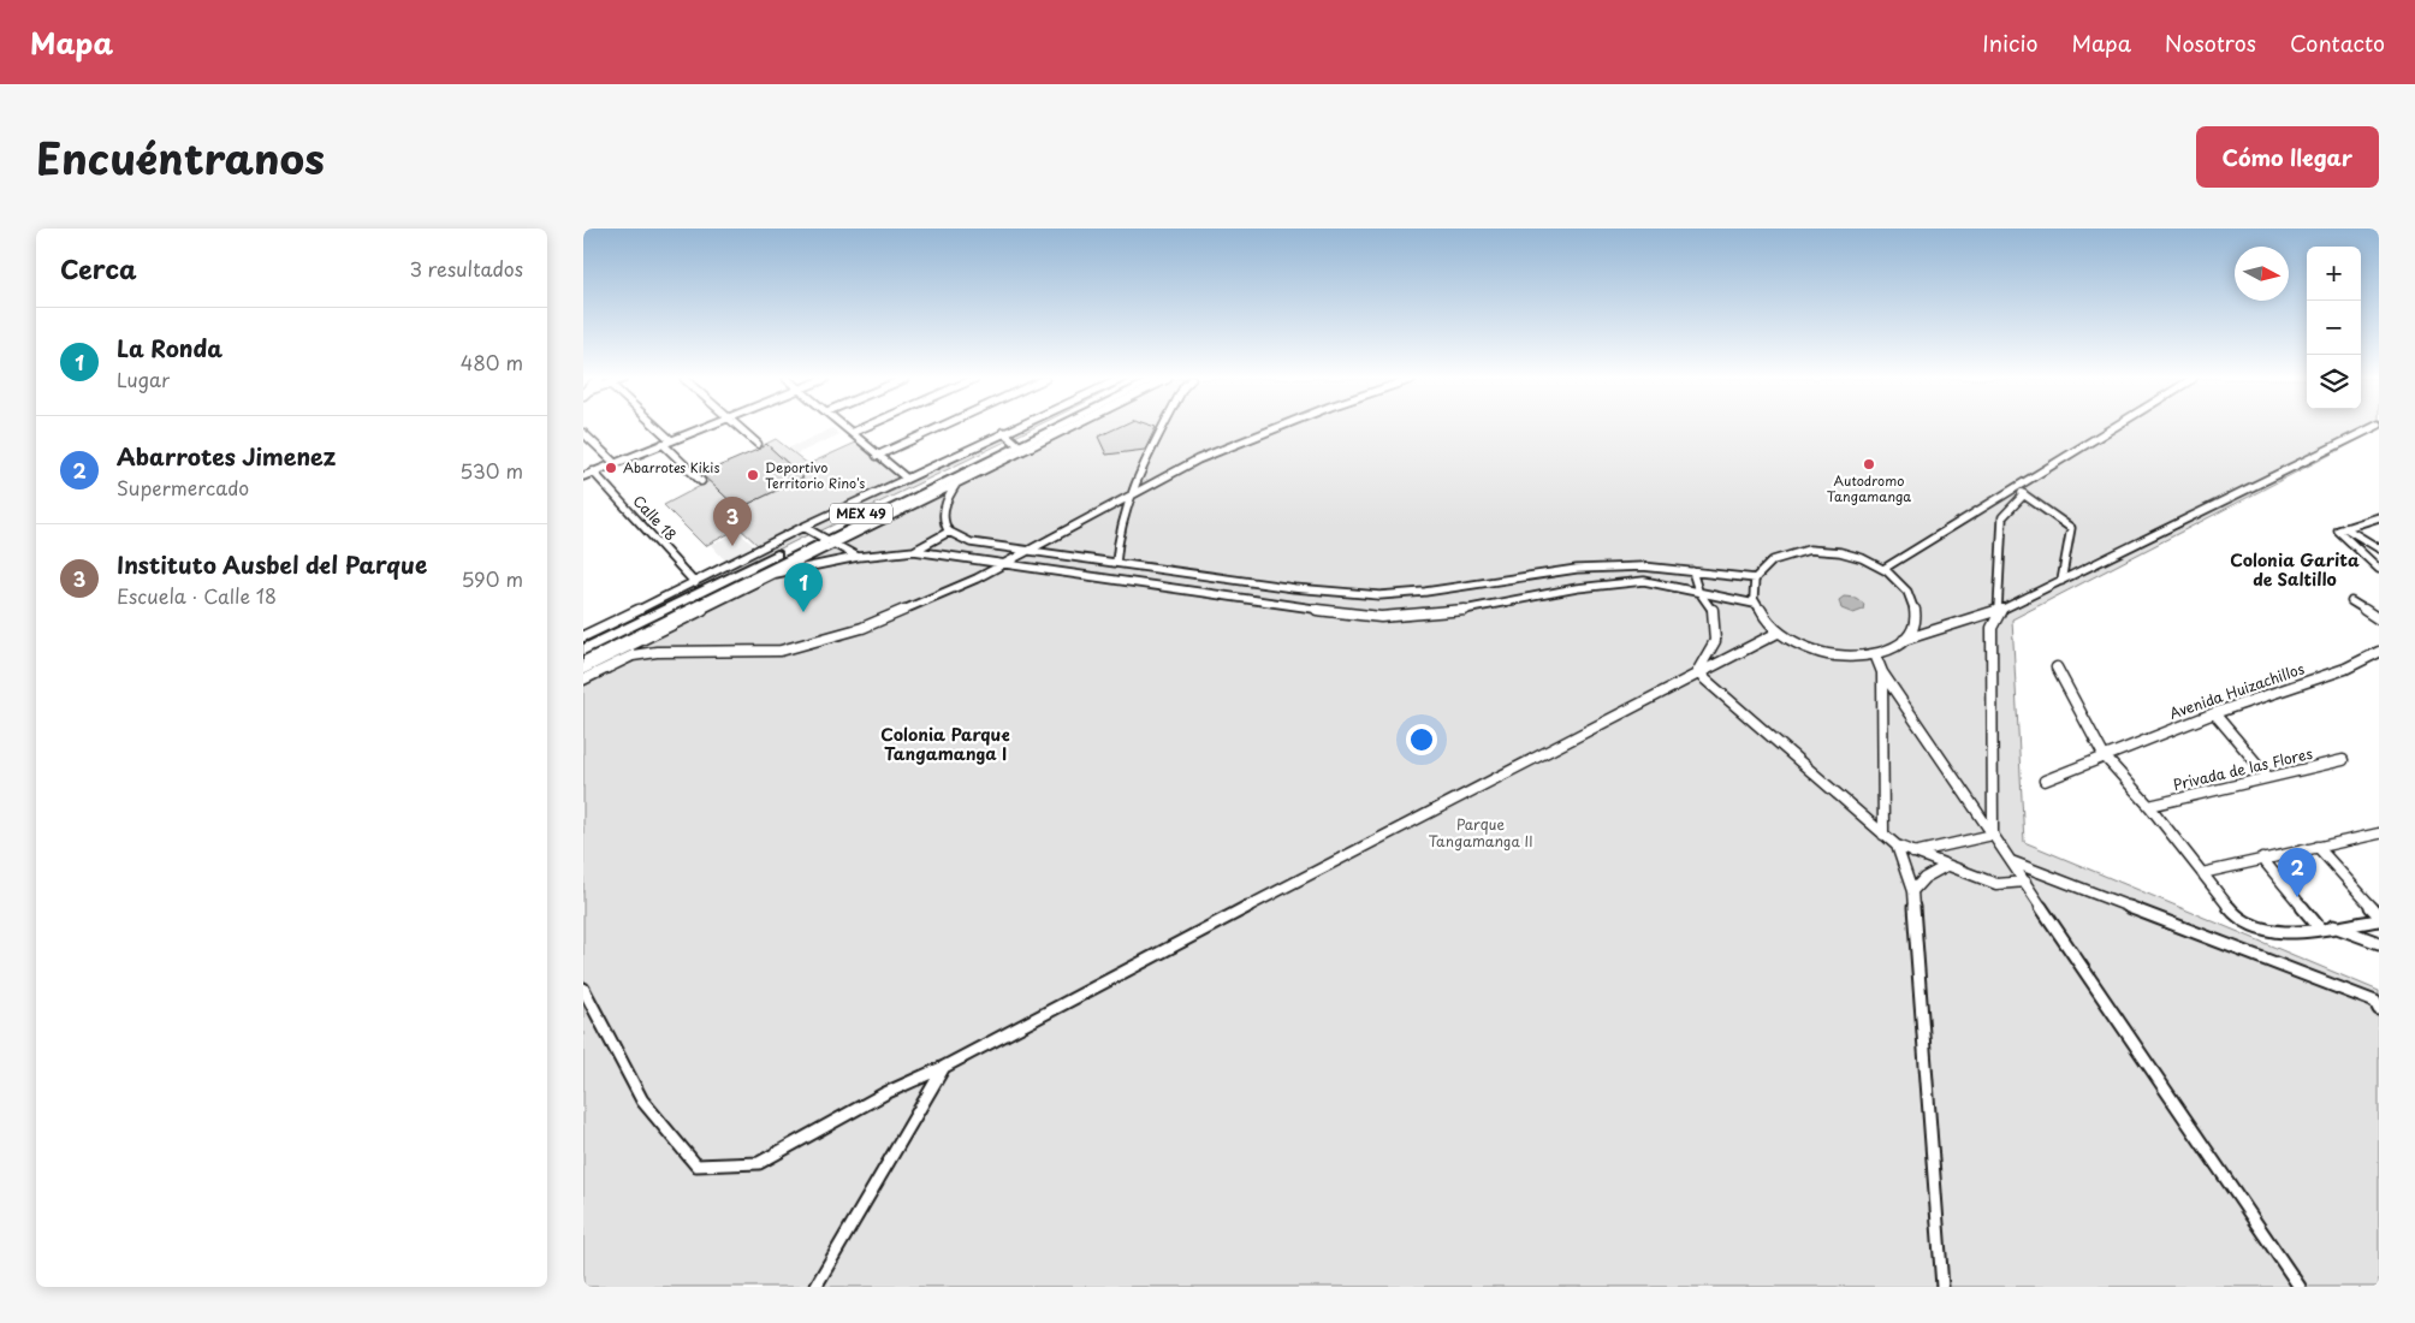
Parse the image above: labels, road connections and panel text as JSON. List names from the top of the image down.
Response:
{
  "streets": {
    "main road": ["MEX 49"],
    "street": ["Calle 18", "Avenida Huizachillos", "Privada de las Flores"]
  },
  "districts": ["Colonia Garita de Saltillo", "Colonia Parque Tangamanga I"],
  "parks": ["Parque Tangamanga II"],
  "places": ["Autodromo Tangamanga", "Abarrotes Kikis", "Deportivo Territorio Rino's"],
  "north": "right",
  "page": {
    "header": "Mapa",
    "nav": [
      "Inicio",
      "Mapa",
      "Nosotros",
      "Contacto"
    ],
    "title": "Encuéntranos",
    "buttons": "Cómo llegar",
    "heading": ["Cerca", "3 resultados"],
    "map_buttons": ["+", "−"],
    "list": [
      {
        "mark": "1",
        "name": "La Ronda",
        "note": "Lugar",
        "value": "480 m"
      },
      {
        "mark": "2",
        "name": "Abarrotes Jimenez",
        "note": "Supermercado",
        "value": "530 m"
      },
      {
        "mark": "3",
        "name": "Instituto Ausbel del Parque",
        "note": "Escuela · Calle 18",
        "value": "590 m"
      }
    ],
    "pins": ["3", "1", "2"]
  }
}
